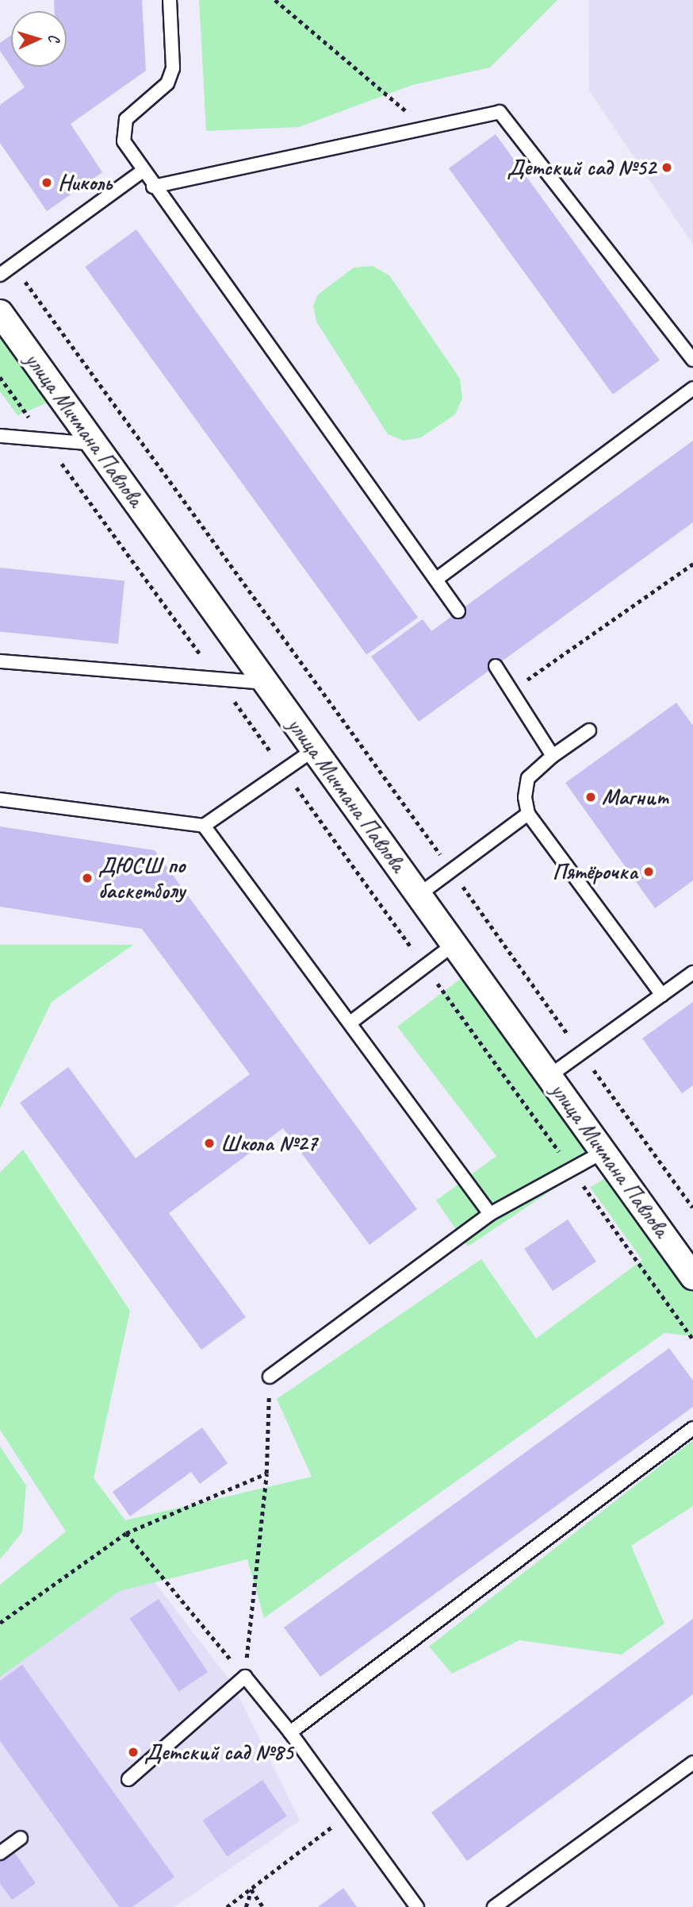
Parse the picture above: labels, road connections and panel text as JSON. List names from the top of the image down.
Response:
{
  "streets": {
    "street": ["улица Мичмана Павлова"]
  },
  "places": [
    "Детский сад №52",
    "Николь",
    "Магнит",
    "Пятёрочка",
    "ДЮСШ по баскетболу",
    "Школа №27",
    "Детский сад №85"
  ],
  "north": "right"
}
